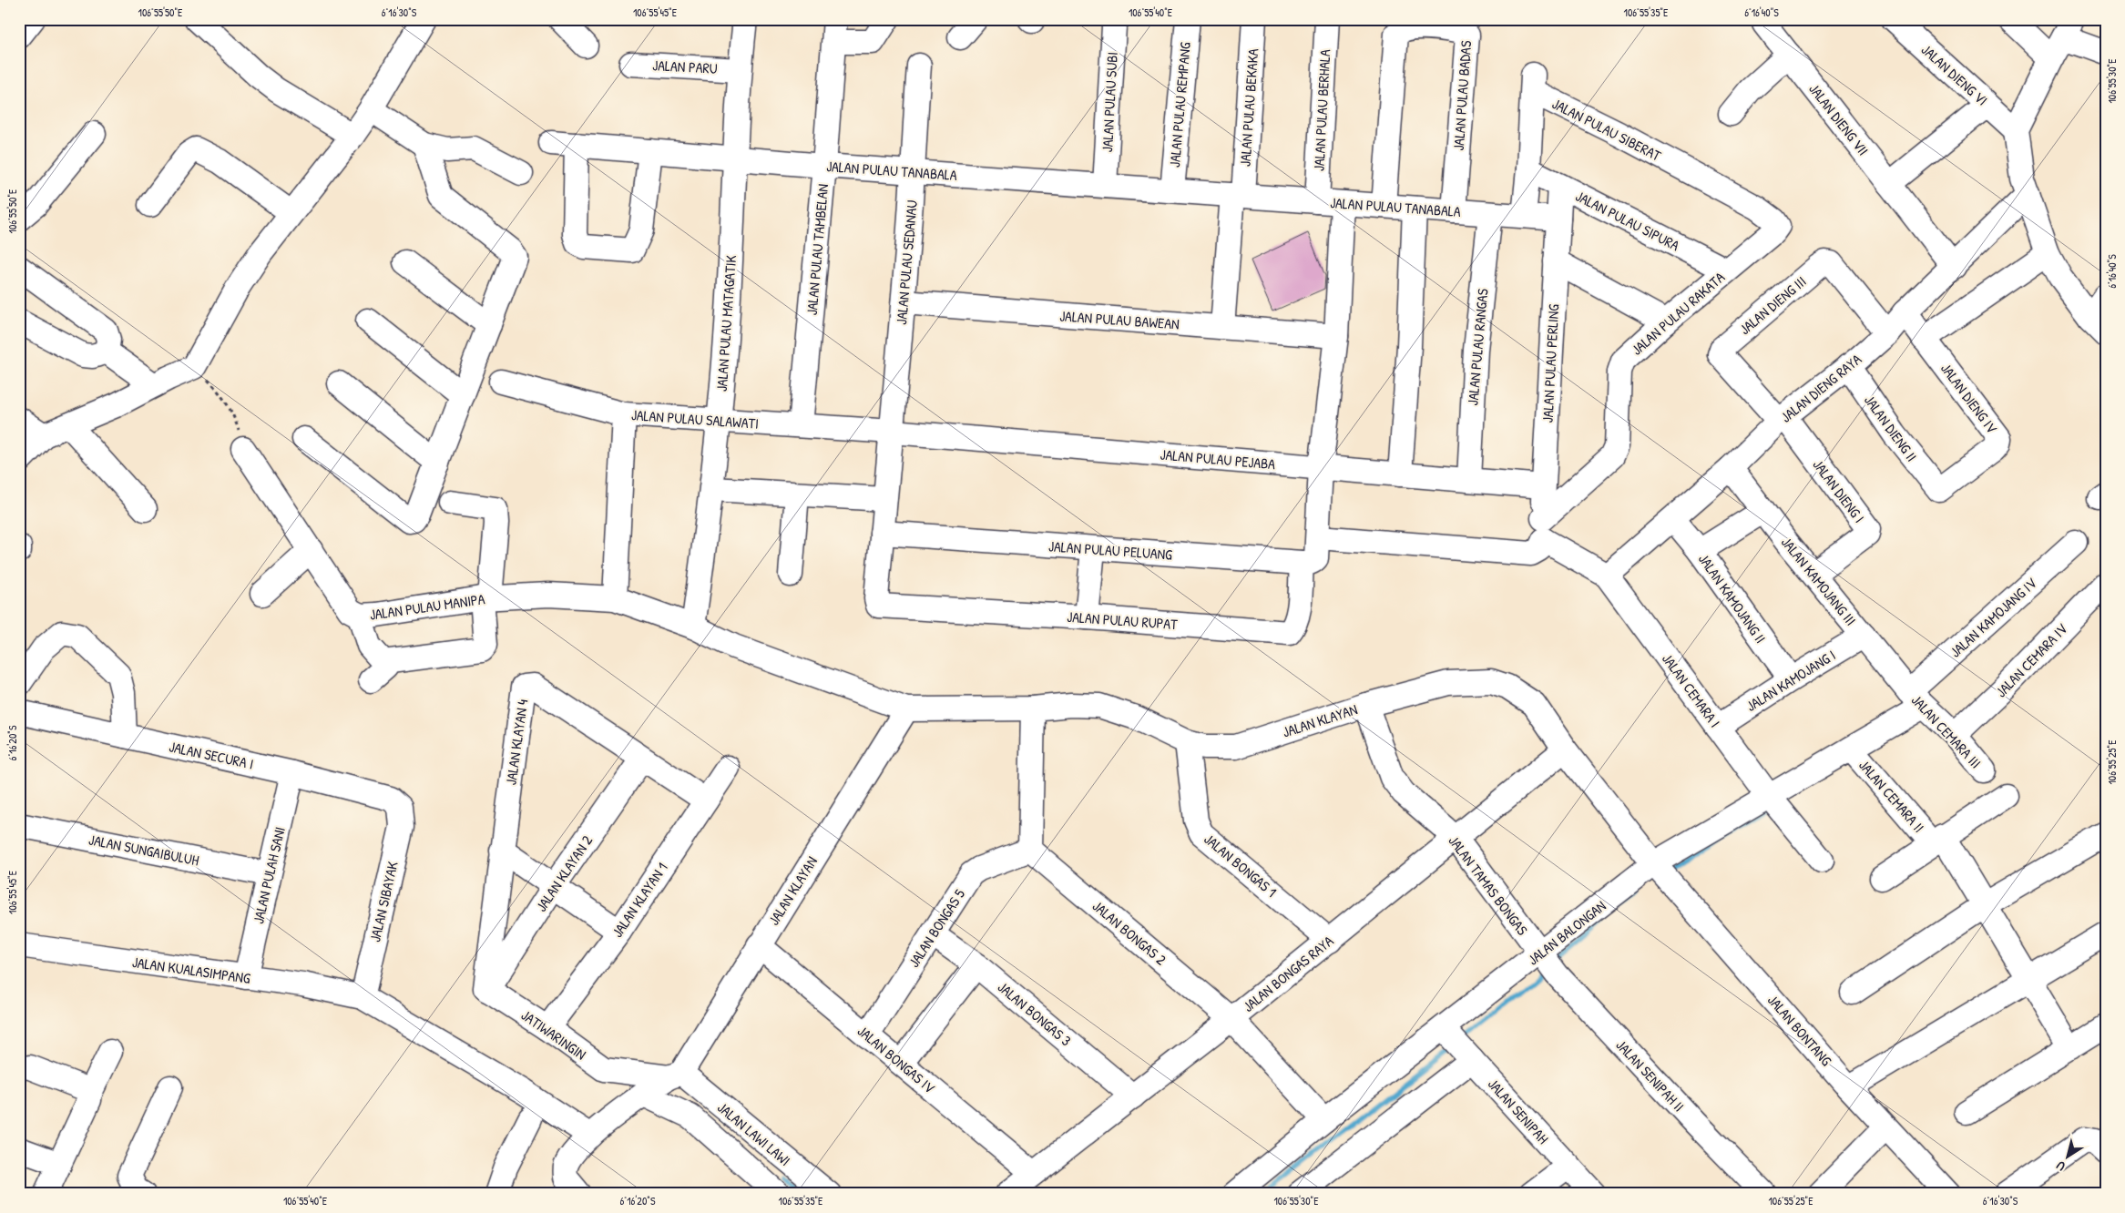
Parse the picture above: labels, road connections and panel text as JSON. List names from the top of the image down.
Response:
{
  "streets": {
    "street": [
      "JALAN PARU",
      "JALAN DIENG VI",
      "JALAN PULAU BADAS",
      "JALAN PULAU SUBI",
      "JALAN PULAU REMPANG",
      "JALAN PULAU BEKAKA",
      "JALAN PULAU BERHALA",
      "JALAN DIENG VII",
      "JALAN PULAU SIBERAT",
      "JALAN PULAU TANABALA",
      "JALAN PULAU SIPURA",
      "JALAN PULAU TAMBELAN",
      "JALAN PULAU SEDANAU",
      "JALAN DIENG III",
      "JALAN PULAU RAKATA",
      "JALAN PULAU BAWEAN",
      "JALAN PULAU MATAGATIK",
      "JALAN PULAU RANGAS",
      "JALAN PULAU PERLING",
      "JALAN DIENG RAYA",
      "JALAN DIENG IV",
      "JALAN PULAU SALAWATI",
      "JALAN DIENG II",
      "JALAN PULAU PEJABA",
      "JALAN DIENG I",
      "JALAN PULAU PELUANG",
      "JALAN KAMOJANG III",
      "JALAN KAMOJANG II",
      "JALAN PULAU MANIPA",
      "JALAN KAMOJANG IV",
      "JALAN PULAU RUPAT",
      "JALAN CEMARA IV",
      "JALAN KAMOJANG I",
      "JALAN CEMARA I",
      "JALAN KLAYAN",
      "JALAN CEMARA III",
      "JALAN KLAYAN 4",
      "JALAN SECURA I",
      "JALAN CEMARA II",
      "JALAN SUNGAIBULUH",
      "JALAN BONGAS 1",
      "JALAN KLAYAN 2",
      "JALAN PULAH SANI",
      "JALAN TAMAS BONGAS",
      "JALAN KLAYAN 1",
      "JALAN SIBAYAK",
      "JALAN BONGAS 5",
      "JALAN BONGAS 2",
      "JALAN BALONGAN",
      "JALAN KUALASIMPANG",
      "JALAN BONGAS RAYA",
      "JALAN BONGAS 3",
      "JALAN BONTANG",
      "JATIWARINGIN",
      "JALAN BONGAS IV",
      "JALAN SENIPAH II",
      "JALAN SENIPAH",
      "JALAN LAWI LAWI"
    ]
  },
  "crossings": [
    ["JALAN PARU", "JALAN PULAU MATAGATIK"],
    ["JALAN PULAU BADAS", "JALAN PULAU TANABALA"],
    ["JALAN PULAU SUBI", "JALAN PULAU TANABALA"],
    ["JALAN PULAU REMPANG", "JALAN PULAU TANABALA"],
    ["JALAN PULAU BEKAKA", "JALAN PULAU TANABALA"],
    ["JALAN PULAU BERHALA", "JALAN PULAU TANABALA"],
    ["JALAN DIENG VII", "JALAN DIENG RAYA"],
    ["JALAN PULAU SIBERAT", "JALAN PULAU TANABALA"],
    ["JALAN PULAU SIBERAT", "JALAN PULAU SIPURA"],
    ["JALAN PULAU SIBERAT", "JALAN PULAU RAKATA"],
    ["JALAN PULAU TANABALA", "JALAN PULAU TAMBELAN"],
    ["JALAN PULAU TANABALA", "JALAN PULAU SEDANAU"],
    ["JALAN PULAU TANABALA", "JALAN PULAU MATAGATIK"],
    ["JALAN PULAU TANABALA", "JALAN PULAU RANGAS"],
    ["JALAN PULAU TANABALA", "JALAN PULAU PERLING"],
    ["JALAN PULAU SIPURA", "JALAN PULAU RAKATA"],
    ["JALAN PULAU SIPURA", "JALAN PULAU PERLING"],
    ["JALAN PULAU TAMBELAN", "JALAN PULAU SALAWATI"],
    ["JALAN PULAU SEDANAU", "JALAN PULAU BAWEAN"],
    ["JALAN PULAU SEDANAU", "JALAN PULAU SALAWATI"],
    ["JALAN PULAU SEDANAU", "JALAN PULAU PEJABA"],
    ["JALAN PULAU SEDANAU", "JALAN PULAU PELUANG"],
    ["JALAN PULAU SEDANAU", "JALAN PULAU RUPAT"],
    ["JALAN DIENG III", "JALAN DIENG RAYA"],
    ["JALAN DIENG III", "JALAN DIENG I"],
    ["JALAN PULAU RAKATA", "JALAN PULAU PERLING"],
    ["JALAN PULAU RAKATA", "JALAN CEMARA I"],
    ["JALAN PULAU MATAGATIK", "JALAN PULAU SALAWATI"],
    ["JALAN PULAU MATAGATIK", "JALAN PULAU MANIPA"],
    ["JALAN PULAU MATAGATIK", "JALAN KLAYAN"],
    ["JALAN PULAU RANGAS", "JALAN PULAU PEJABA"],
    ["JALAN PULAU PERLING", "JALAN PULAU PEJABA"],
    ["JALAN PULAU PERLING", "JALAN CEMARA I"],
    ["JALAN DIENG RAYA", "JALAN DIENG IV"],
    ["JALAN DIENG RAYA", "JALAN DIENG II"],
    ["JALAN DIENG RAYA", "JALAN DIENG I"],
    ["JALAN DIENG RAYA", "JALAN KAMOJANG III"],
    ["JALAN DIENG RAYA", "JALAN KAMOJANG II"],
    ["JALAN DIENG RAYA", "JALAN CEMARA I"],
    ["JALAN DIENG IV", "JALAN DIENG II"],
    ["JALAN PULAU SALAWATI", "JALAN PULAU PEJABA"],
    ["JALAN DIENG I", "JALAN KAMOJANG III"],
    ["JALAN PULAU PELUANG", "JALAN PULAU RUPAT"],
    ["JALAN KAMOJANG III", "JALAN KAMOJANG IV"],
    ["JALAN KAMOJANG III", "JALAN KAMOJANG I"],
    ["JALAN KAMOJANG III", "JALAN CEMARA III"],
    ["JALAN KAMOJANG III", "JALAN BALONGAN"],
    ["JALAN KAMOJANG II", "JALAN KAMOJANG I"],
    ["JALAN PULAU MANIPA", "JALAN KLAYAN"],
    ["JALAN KAMOJANG IV", "JALAN CEMARA III"],
    ["JALAN KAMOJANG IV", "JALAN BALONGAN"],
    ["JALAN CEMARA IV", "JALAN CEMARA III"],
    ["JALAN KAMOJANG I", "JALAN CEMARA I"],
    ["JALAN CEMARA I", "JALAN BALONGAN"],
    ["JALAN KLAYAN", "JALAN BONGAS 1"],
    ["JALAN KLAYAN", "JALAN TAMAS BONGAS"],
    ["JALAN KLAYAN", "JALAN BALONGAN"],
    ["JALAN KLAYAN", "JALAN BONGAS RAYA"],
    ["JALAN KLAYAN", "JALAN BONTANG"],
    ["JALAN KLAYAN", "JATIWARINGIN"],
    ["JALAN KLAYAN", "JALAN BONGAS IV"],
    ["JALAN KLAYAN", "JALAN LAWI LAWI"],
    ["JALAN CEMARA III", "JALAN BALONGAN"],
    ["JALAN KLAYAN 4", "JALAN KLAYAN 2"],
    ["JALAN KLAYAN 4", "JALAN KLAYAN 1"],
    ["JALAN KLAYAN 4", "JATIWARINGIN"],
    ["JALAN SECURA I", "JALAN PULAH SANI"],
    ["JALAN SECURA I", "JALAN SIBAYAK"],
    ["JALAN CEMARA II", "JALAN BALONGAN"],
    ["JALAN SUNGAIBULUH", "JALAN PULAH SANI"],
    ["JALAN BONGAS 1", "JALAN BONGAS RAYA"],
    ["JALAN KLAYAN 2", "JATIWARINGIN"],
    ["JALAN PULAH SANI", "JALAN KUALASIMPANG"],
    ["JALAN TAMAS BONGAS", "JALAN BALONGAN"],
    ["JALAN TAMAS BONGAS", "JALAN BONGAS RAYA"],
    ["JALAN TAMAS BONGAS", "JALAN SENIPAH II"],
    ["JALAN KLAYAN 1", "JATIWARINGIN"],
    ["JALAN SIBAYAK", "JALAN KUALASIMPANG"],
    ["JALAN BONGAS 5", "JALAN BONGAS 2"],
    ["JALAN BONGAS 5", "JALAN BONGAS 3"],
    ["JALAN BONGAS 5", "JALAN BONGAS IV"],
    ["JALAN BONGAS 2", "JALAN BALONGAN"],
    ["JALAN BONGAS 2", "JALAN BONGAS RAYA"],
    ["JALAN BALONGAN", "JALAN BONTANG"],
    ["JALAN BALONGAN", "JALAN SENIPAH II"],
    ["JALAN BALONGAN", "JALAN SENIPAH"],
    ["JALAN BONGAS RAYA", "JALAN BONGAS 3"],
    ["JALAN BONGAS RAYA", "JALAN BONGAS IV"],
    ["JATIWARINGIN", "JALAN LAWI LAWI"]
  ],
  "north": "bottom left",
  "coordinates": [
    "106°55'50\"E",
    "6°16'30\"S",
    "106°55'45\"E",
    "106°55'40\"E",
    "106°55'35\"E",
    "6°16'40\"S",
    "106°55'30\"E",
    "6°16'20\"S",
    "106°55'25\"E"
  ]
}
